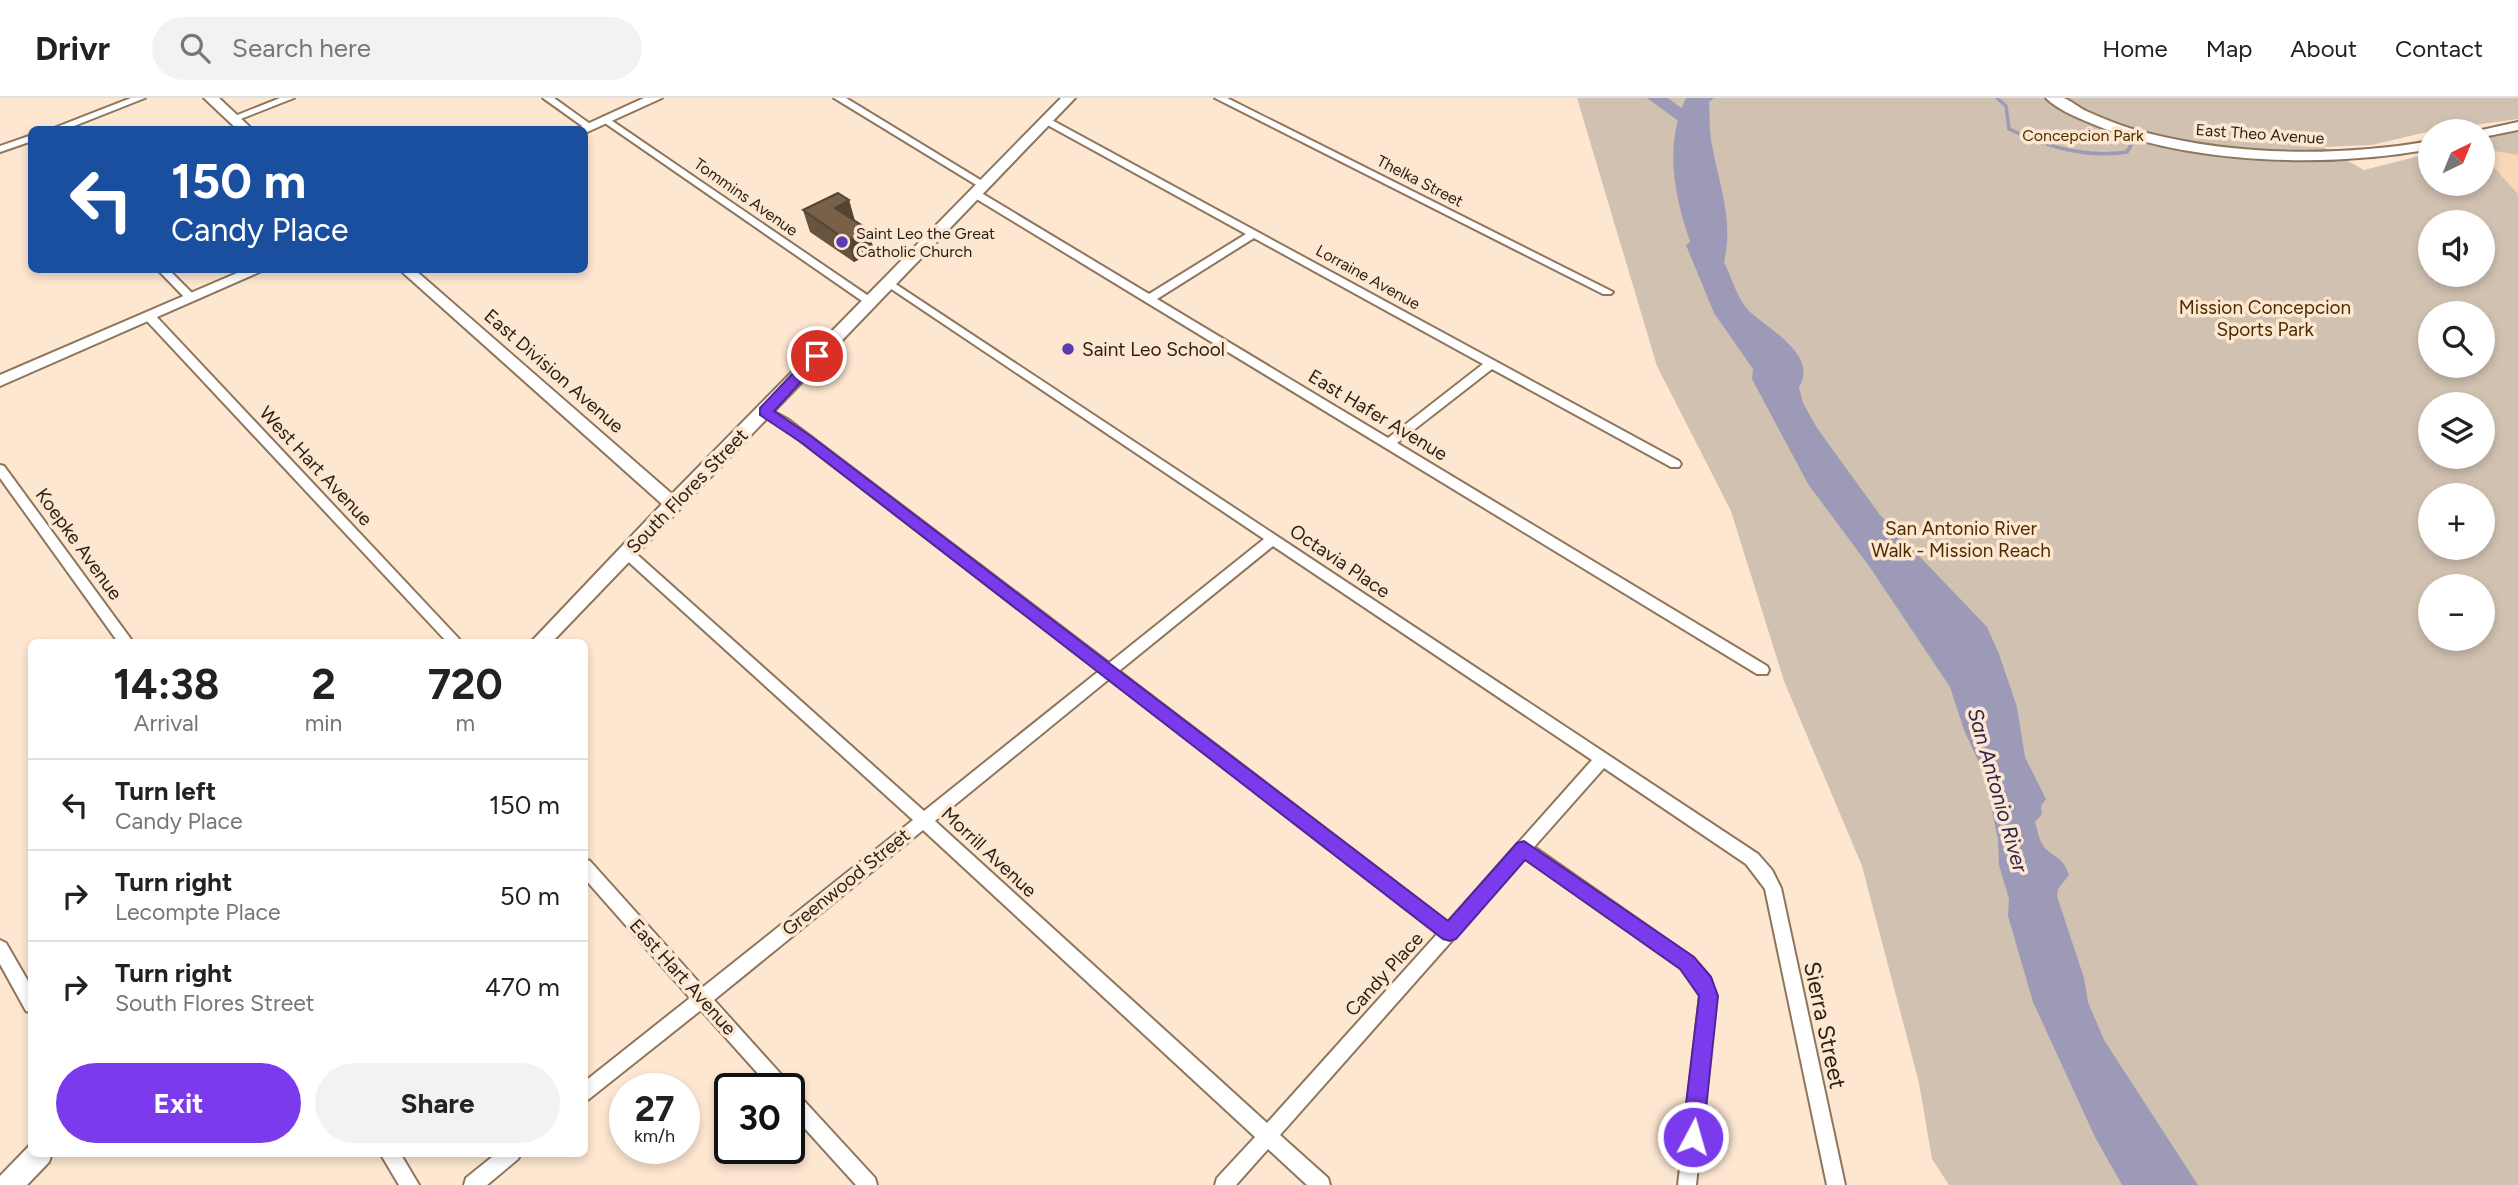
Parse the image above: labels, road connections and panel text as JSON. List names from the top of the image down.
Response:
{
  "streets": {
    "main road": ["East Theo Avenue", "East Division Avenue", "South Flores Street"],
    "street": [
      "Thelka Street",
      "Tommins Avenue",
      "Lorraine Avenue",
      "East Hafer Avenue",
      "West Hart Avenue",
      "Koepke Avenue",
      "Octavia Place",
      "Morrill Avenue",
      "Greenwood Street",
      "Candy Place",
      "East Hart Avenue",
      "Sierra Street"
    ]
  },
  "crossings": [
    ["Tommins Avenue", "South Flores Street"],
    ["Lorraine Avenue", "South Flores Street"],
    ["East Division Avenue", "South Flores Street"],
    ["East Hafer Avenue", "South Flores Street"],
    ["South Flores Street", "Octavia Place"],
    ["South Flores Street", "Morrill Avenue"],
    ["Octavia Place", "Greenwood Street"],
    ["Octavia Place", "Candy Place"],
    ["Octavia Place", "Sierra Street"],
    ["Morrill Avenue", "Greenwood Street"],
    ["Morrill Avenue", "Candy Place"],
    ["Greenwood Street", "East Hart Avenue"]
  ],
  "water": ["San Antonio River"],
  "parks": ["Concepcion Park", "Mission Concepcion Sports Park", "San Antonio River Walk - Mission Reach"],
  "places": ["Saint Leo the Great Catholic Church", "Saint Leo School"],
  "north": "top right",
  "page": {
    "header": "Drivr",
    "search": "Search here",
    "nav": [
      "Home",
      "Map",
      "About",
      "Contact"
    ],
    "map_buttons": ["+", "−"],
    "turn": ["150 m", "Candy Place"],
    "eta": [
      "14:38",
      "Arrival",
      "2",
      "min",
      "720",
      "m"
    ],
    "list": [
      {
        "name": "Turn left",
        "note": "Candy Place",
        "value": "150 m"
      },
      {
        "name": "Turn right",
        "note": "Lecompte Place",
        "value": "50 m"
      },
      {
        "name": "Turn right",
        "note": "South Flores Street",
        "value": "470 m"
      }
    ],
    "buttons": ["Exit", "Share"],
    "speed": "27 km/h",
    "limit": "30"
  }
}
